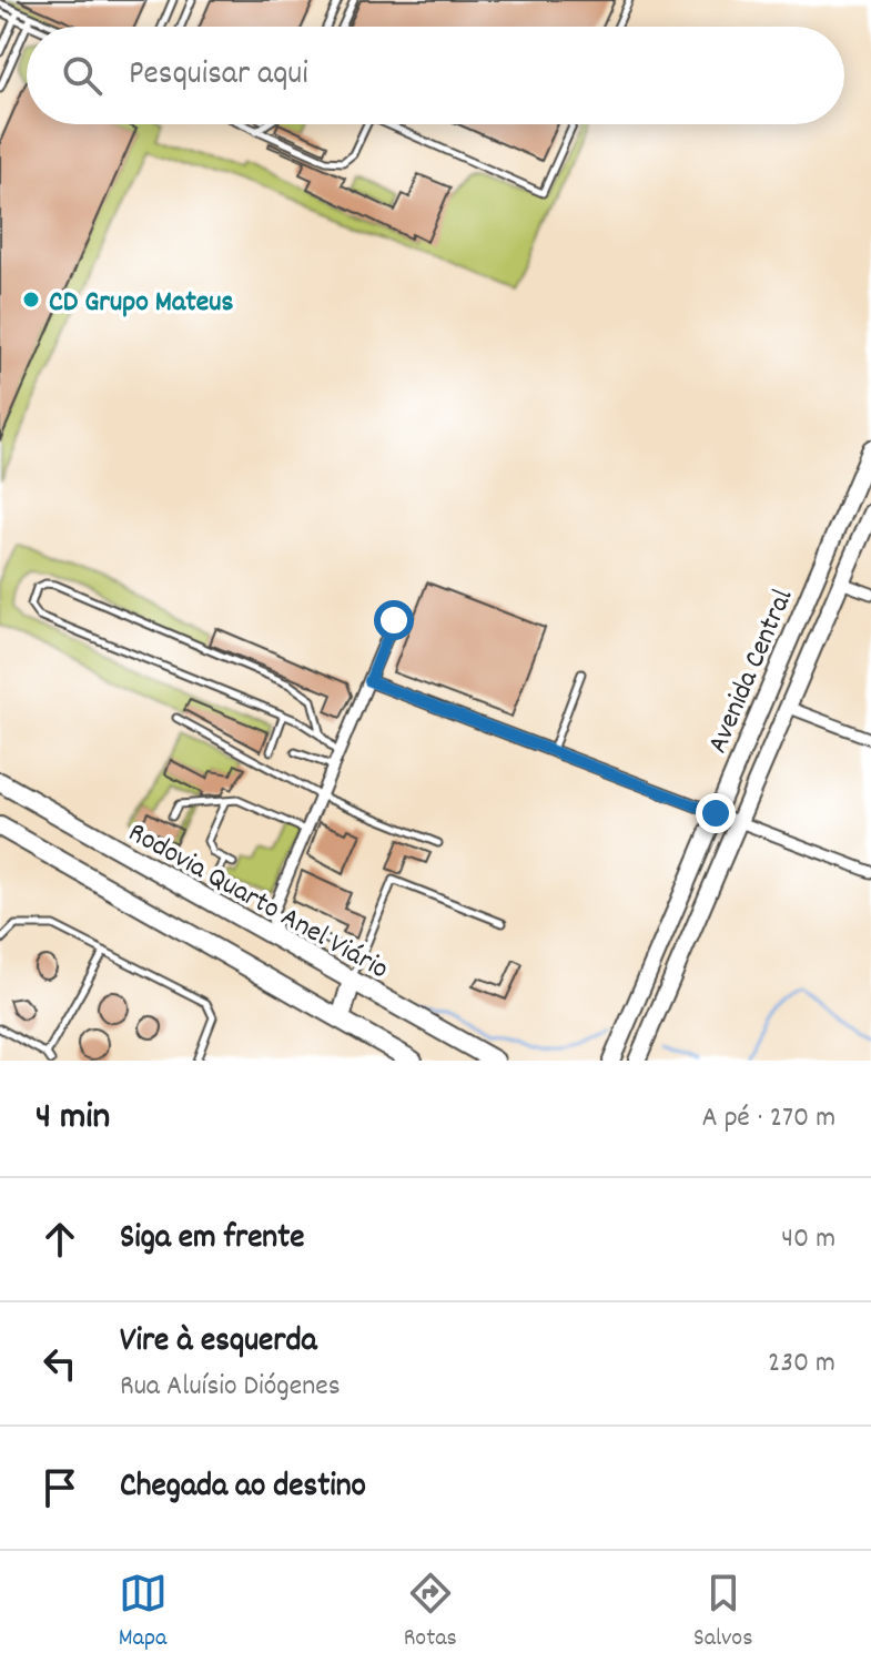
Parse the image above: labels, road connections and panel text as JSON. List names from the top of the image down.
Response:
{
  "streets": {
    "highway": ["Rodovia Quarto Anel Viário"],
    "street": ["Avenida Central"]
  },
  "places": ["CD Grupo Mateus"],
  "page": {
    "search": "Pesquisar aqui",
    "heading": ["4 min", "A pé · 270 m"],
    "list": [
      ["Siga em frente", "40 m"],
      ["Vire à esquerda", "Rua Aluísio Diógenes", "230 m"],
      "Chegada ao destino"
    ],
    "nav": ["Mapa", "Rotas", "Salvos"]
  }
}
